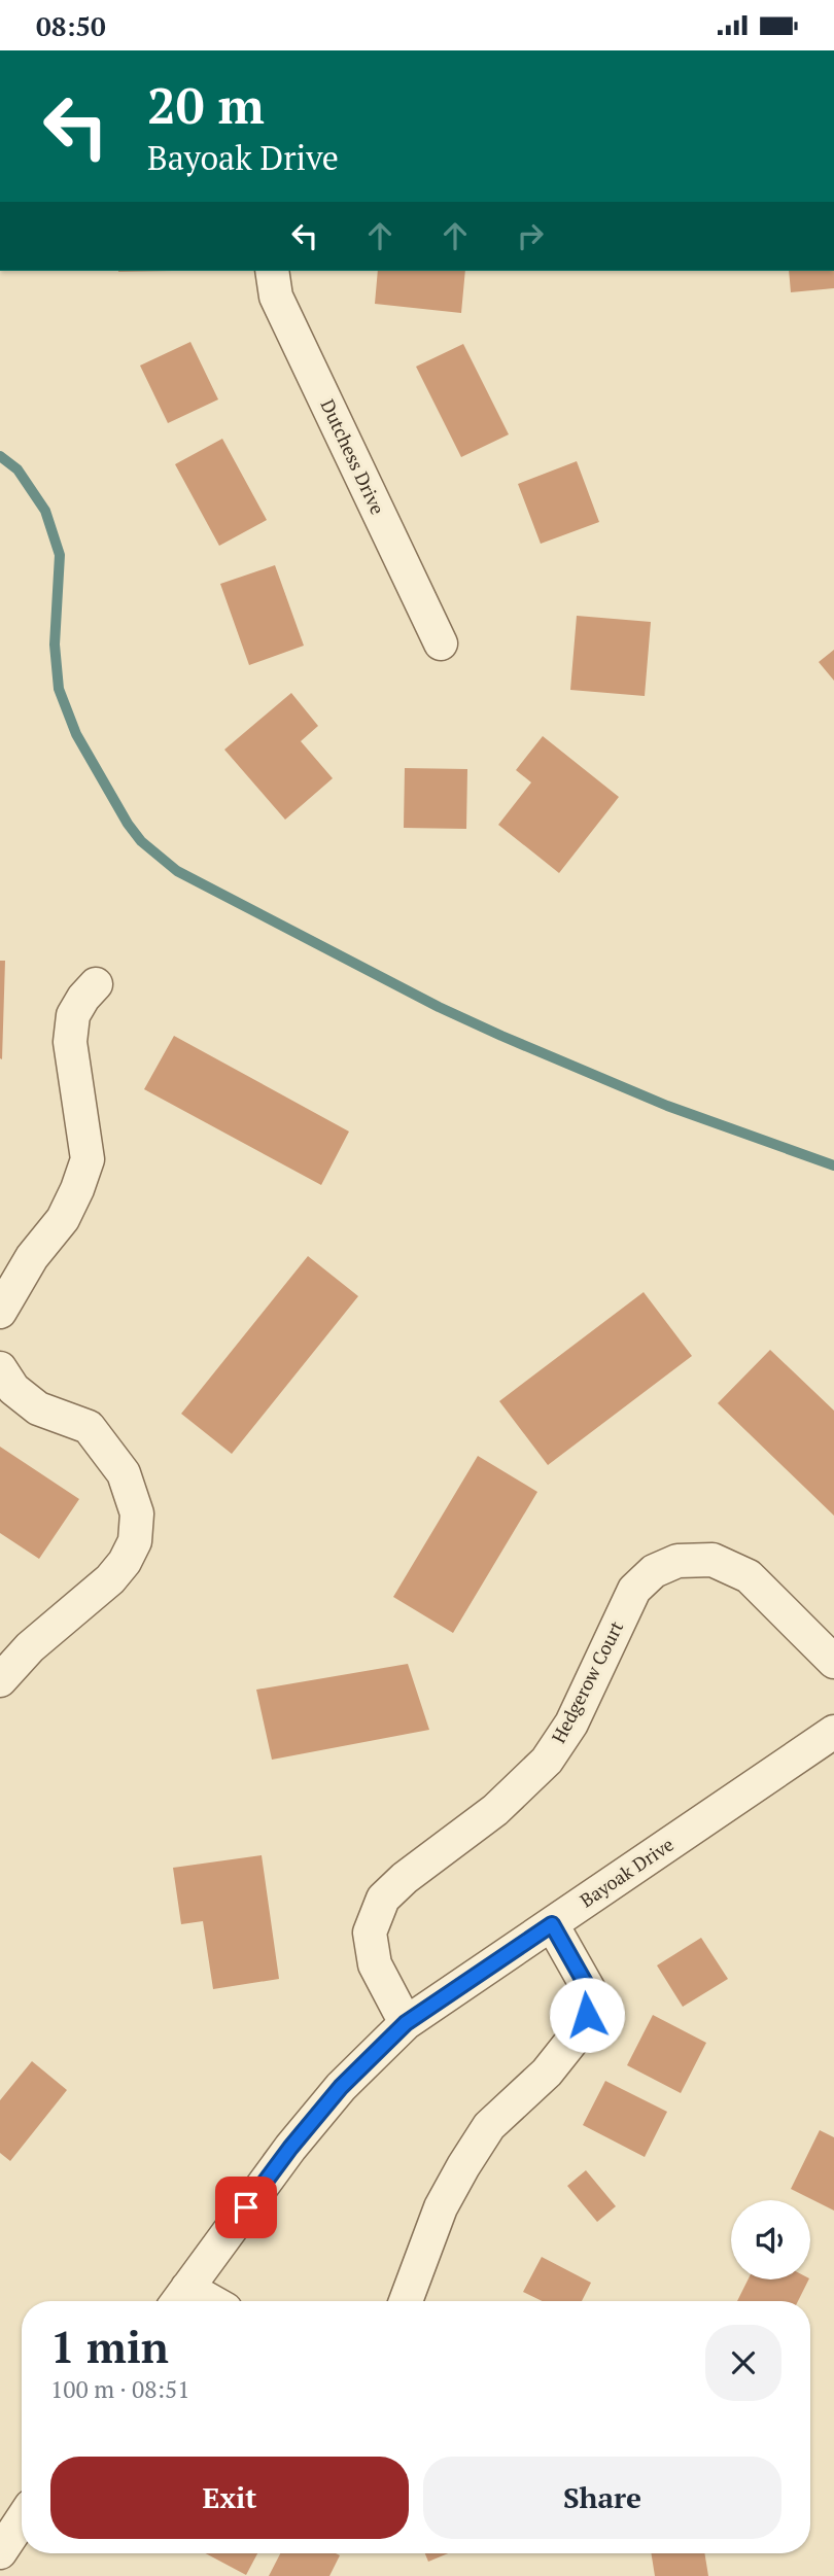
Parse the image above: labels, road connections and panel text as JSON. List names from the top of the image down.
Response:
{
  "streets": {
    "street": ["Dutchess Drive", "Hedgerow Court", "Bayoak Drive"]
  },
  "crossings": [
    ["Hedgerow Court", "Bayoak Drive"]
  ],
  "page": {
    "status": "08:50",
    "turn": ["20 m", "Bayoak Drive"],
    "heading": ["1 min", "100 m · 08:51"],
    "buttons": ["Exit", "Share"]
  }
}
